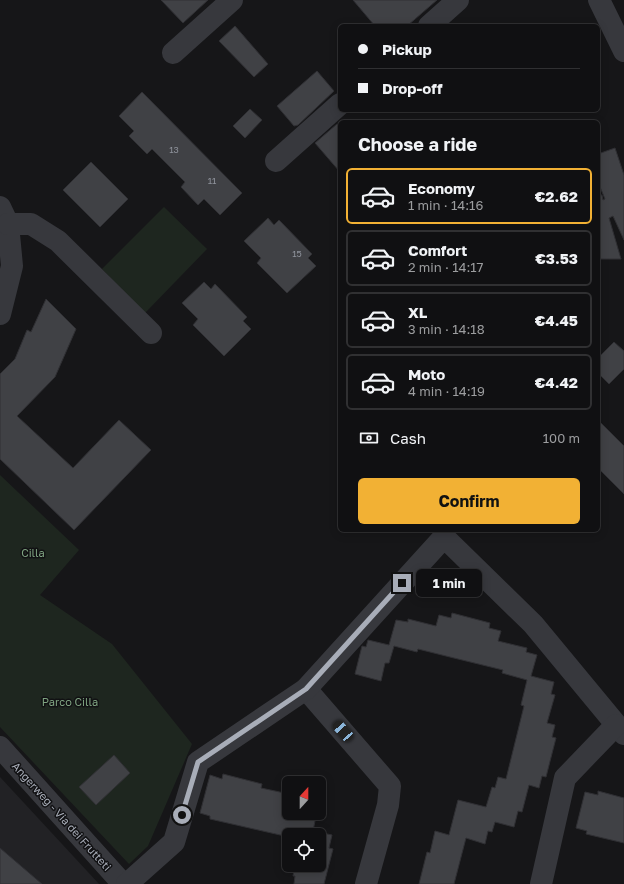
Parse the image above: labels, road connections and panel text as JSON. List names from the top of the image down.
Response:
{
  "streets": {
    "street": ["Angerweg - Via dei Frutteti"]
  },
  "parks": ["Cilla", "Parco Cilla"],
  "house_numbers": ["13", "11", "15"],
  "north": "top",
  "page": {
    "banner": ["Pickup", "Drop-off"],
    "heading": "Choose a ride",
    "list": [
      {
        "name": "Economy",
        "note": "1 min · 14:16",
        "value": "€2.62"
      },
      {
        "name": "Comfort",
        "note": "2 min · 14:17",
        "value": "€3.53"
      },
      {
        "name": "XL",
        "note": "3 min · 14:18",
        "value": "€4.45"
      },
      {
        "name": "Moto",
        "note": "4 min · 14:19",
        "value": "€4.42"
      }
    ],
    "pay": ["Cash", "100 m"],
    "buttons": "Confirm",
    "bubble": "1 min"
  }
}
